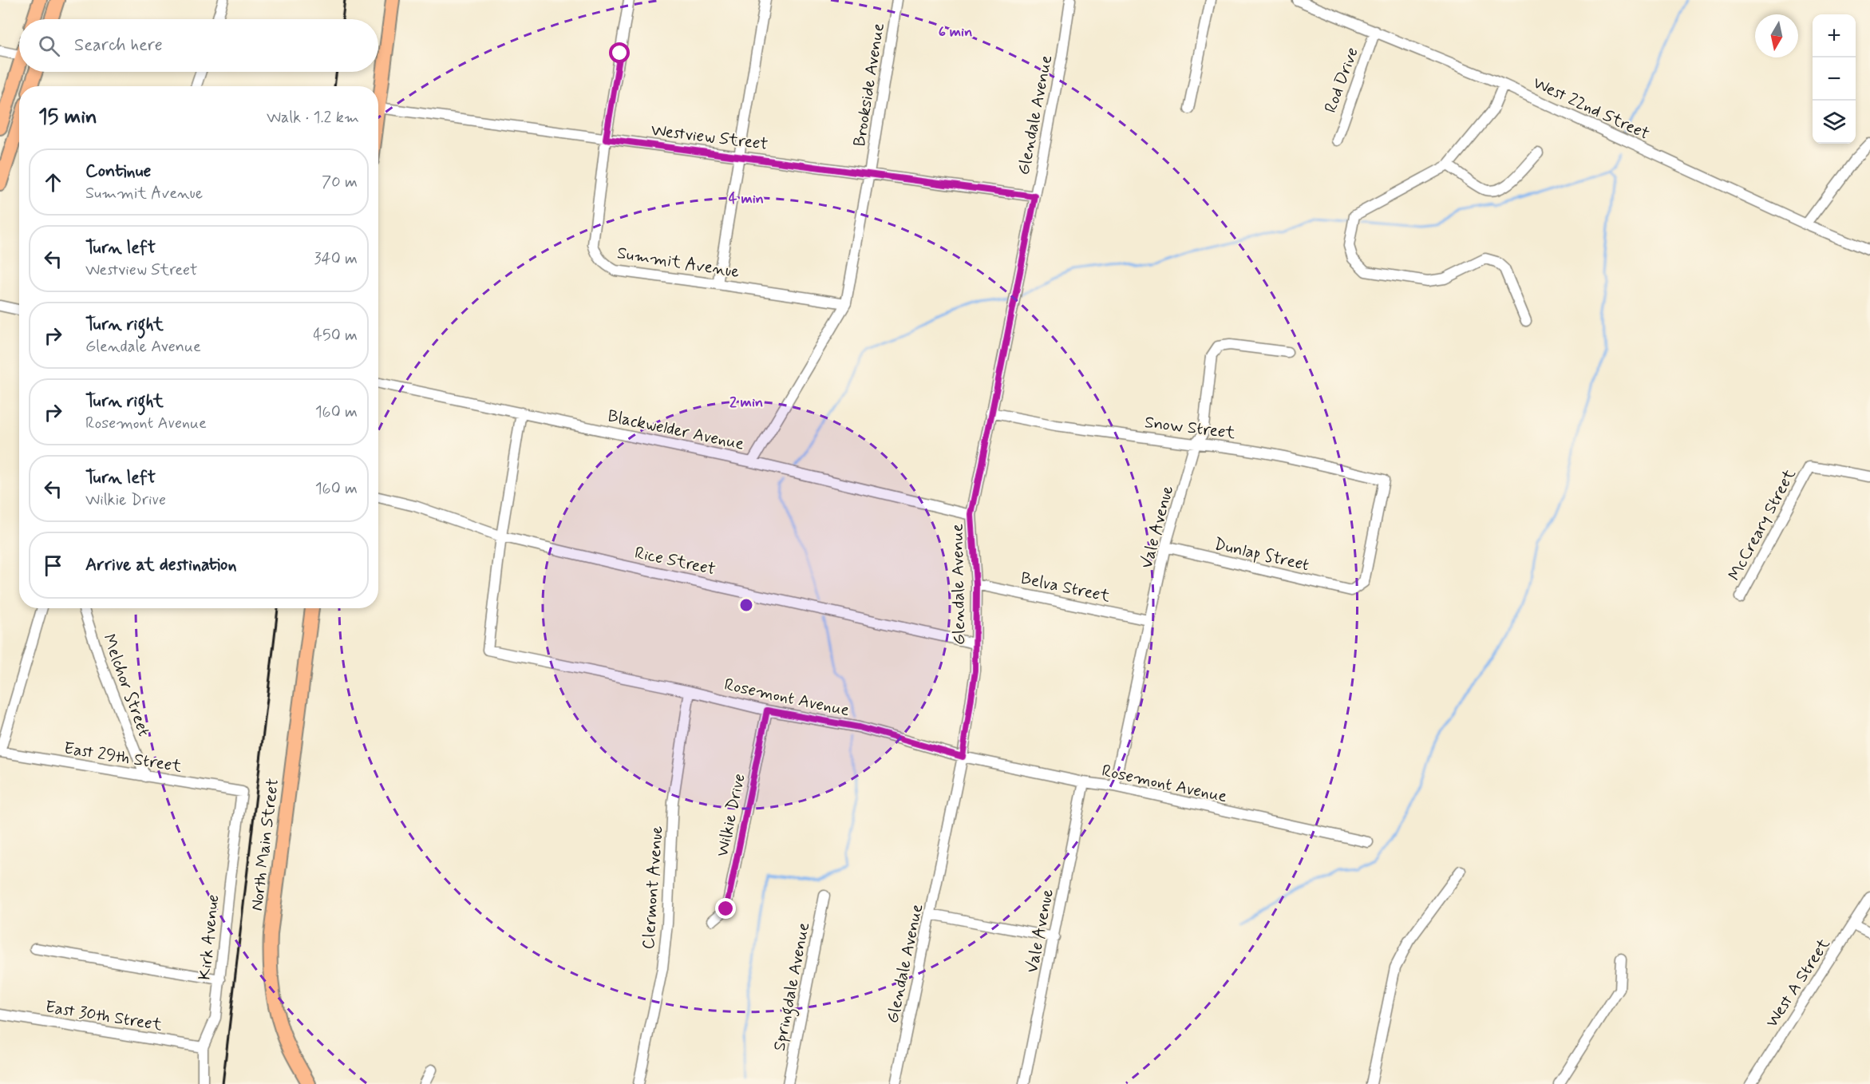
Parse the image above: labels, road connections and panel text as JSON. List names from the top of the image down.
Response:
{
  "streets": {
    "main road": ["North Main Street"],
    "street": [
      "Rod Drive",
      "Brookside Avenue",
      "West 22nd Street",
      "Glendale Avenue",
      "Westview Street",
      "Summit Avenue",
      "Snow Street",
      "Blackwelder Avenue",
      "McCreary Street",
      "Vale Avenue",
      "Dunlap Street",
      "Rice Street",
      "Belva Street",
      "Melchor Street",
      "Rosemont Avenue",
      "East 29th Street",
      "Wilkie Drive",
      "Clermont Avenue",
      "Kirk Avenue",
      "West A Street",
      "Springdale Avenue",
      "East 30th Street"
    ]
  },
  "crossings": [
    ["Rod Drive", "West 22nd Street"],
    ["Brookside Avenue", "Westview Street"],
    ["Brookside Avenue", "Summit Avenue"],
    ["Brookside Avenue", "Blackwelder Avenue"],
    ["Glendale Avenue", "Westview Street"],
    ["Glendale Avenue", "Snow Street"],
    ["Glendale Avenue", "Blackwelder Avenue"],
    ["Glendale Avenue", "Rice Street"],
    ["Glendale Avenue", "Belva Street"],
    ["Glendale Avenue", "Rosemont Avenue"],
    ["Westview Street", "Summit Avenue"],
    ["Snow Street", "Vale Avenue"],
    ["Snow Street", "Dunlap Street"],
    ["Blackwelder Avenue", "Rosemont Avenue"],
    ["Vale Avenue", "Dunlap Street"],
    ["Vale Avenue", "Belva Street"],
    ["Vale Avenue", "Rosemont Avenue"],
    ["Rice Street", "Rosemont Avenue"],
    ["Melchor Street", "East 29th Street"],
    ["Rosemont Avenue", "Wilkie Drive"],
    ["Rosemont Avenue", "Clermont Avenue"],
    ["East 29th Street", "Kirk Avenue"],
    ["Kirk Avenue", "East 30th Street"]
  ],
  "north": "bottom",
  "page": {
    "map_buttons": ["+", "−"],
    "search": "Search here",
    "heading": ["15 min", "Walk · 1.2 km"],
    "list": [
      ["Continue", "Summit Avenue", "70 m"],
      ["Turn left", "Westview Street", "340 m"],
      ["Turn right", "Glendale Avenue", "450 m"],
      ["Turn right", "Rosemont Avenue", "160 m"],
      ["Turn left", "Wilkie Drive", "160 m"],
      "Arrive at destination"
    ]
  },
  "rings": ["6 min", "4 min", "2 min"]
}
